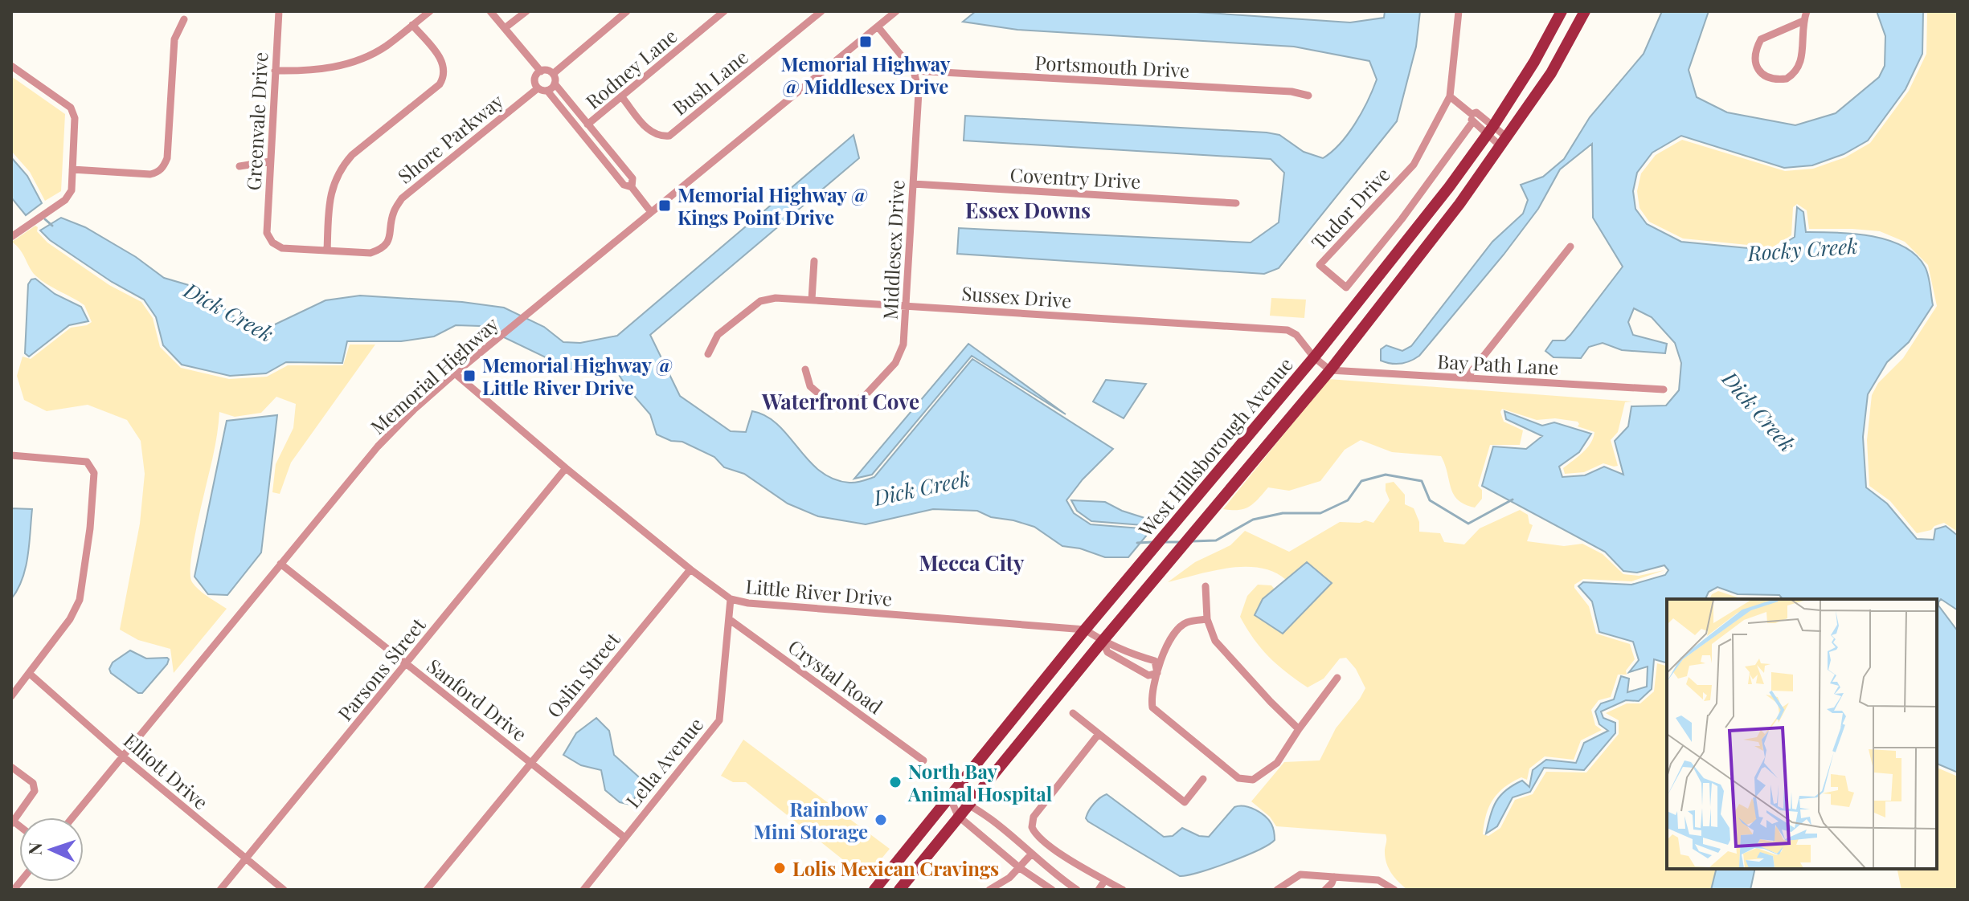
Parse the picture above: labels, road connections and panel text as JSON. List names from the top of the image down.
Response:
{
  "streets": {
    "main road": ["West Hillsborough Avenue"],
    "street": [
      "Portsmouth Drive",
      "Rodney Lane",
      "Bush Lane",
      "Greenvale Drive",
      "Shore Parkway",
      "Coventry Drive",
      "Tudor Drive",
      "Middlesex Drive",
      "Sussex Drive",
      "Bay Path Lane",
      "Memorial Highway",
      "Little River Drive",
      "Parsons Street",
      "Oslin Street",
      "Crystal Road",
      "Sanford Drive",
      "Lella Avenue",
      "Elliott Drive"
    ]
  },
  "crossings": [
    ["Portsmouth Drive", "Middlesex Drive"],
    ["Rodney Lane", "Bush Lane"],
    ["Greenvale Drive", "Shore Parkway"],
    ["Coventry Drive", "Middlesex Drive"],
    ["Middlesex Drive", "Sussex Drive"],
    ["Sussex Drive", "Bay Path Lane"],
    ["Sussex Drive", "West Hillsborough Avenue"],
    ["Bay Path Lane", "West Hillsborough Avenue"],
    ["Memorial Highway", "Little River Drive"],
    ["Memorial Highway", "Sanford Drive"],
    ["Memorial Highway", "Elliott Drive"],
    ["West Hillsborough Avenue", "Little River Drive"],
    ["Little River Drive", "Parsons Street"],
    ["Little River Drive", "Oslin Street"],
    ["Little River Drive", "Lella Avenue"],
    ["Parsons Street", "Sanford Drive"],
    ["Parsons Street", "Elliott Drive"],
    ["Oslin Street", "Sanford Drive"],
    ["Crystal Road", "Lella Avenue"],
    ["Sanford Drive", "Lella Avenue"]
  ],
  "districts": ["Essex Downs", "Waterfront Cove", "Mecca City"],
  "water": ["Rocky Creek", "Dick Creek"],
  "places": {
    "transit": ["Memorial Highway @ Middlesex Drive", "Memorial Highway @ Kings Point Drive", "Memorial Highway @ Little River Drive"],
    "other": ["North Bay Animal Hospital", "Rainbow Mini Storage", "Lolis Mexican Cravings"]
  },
  "north": "left"
}
